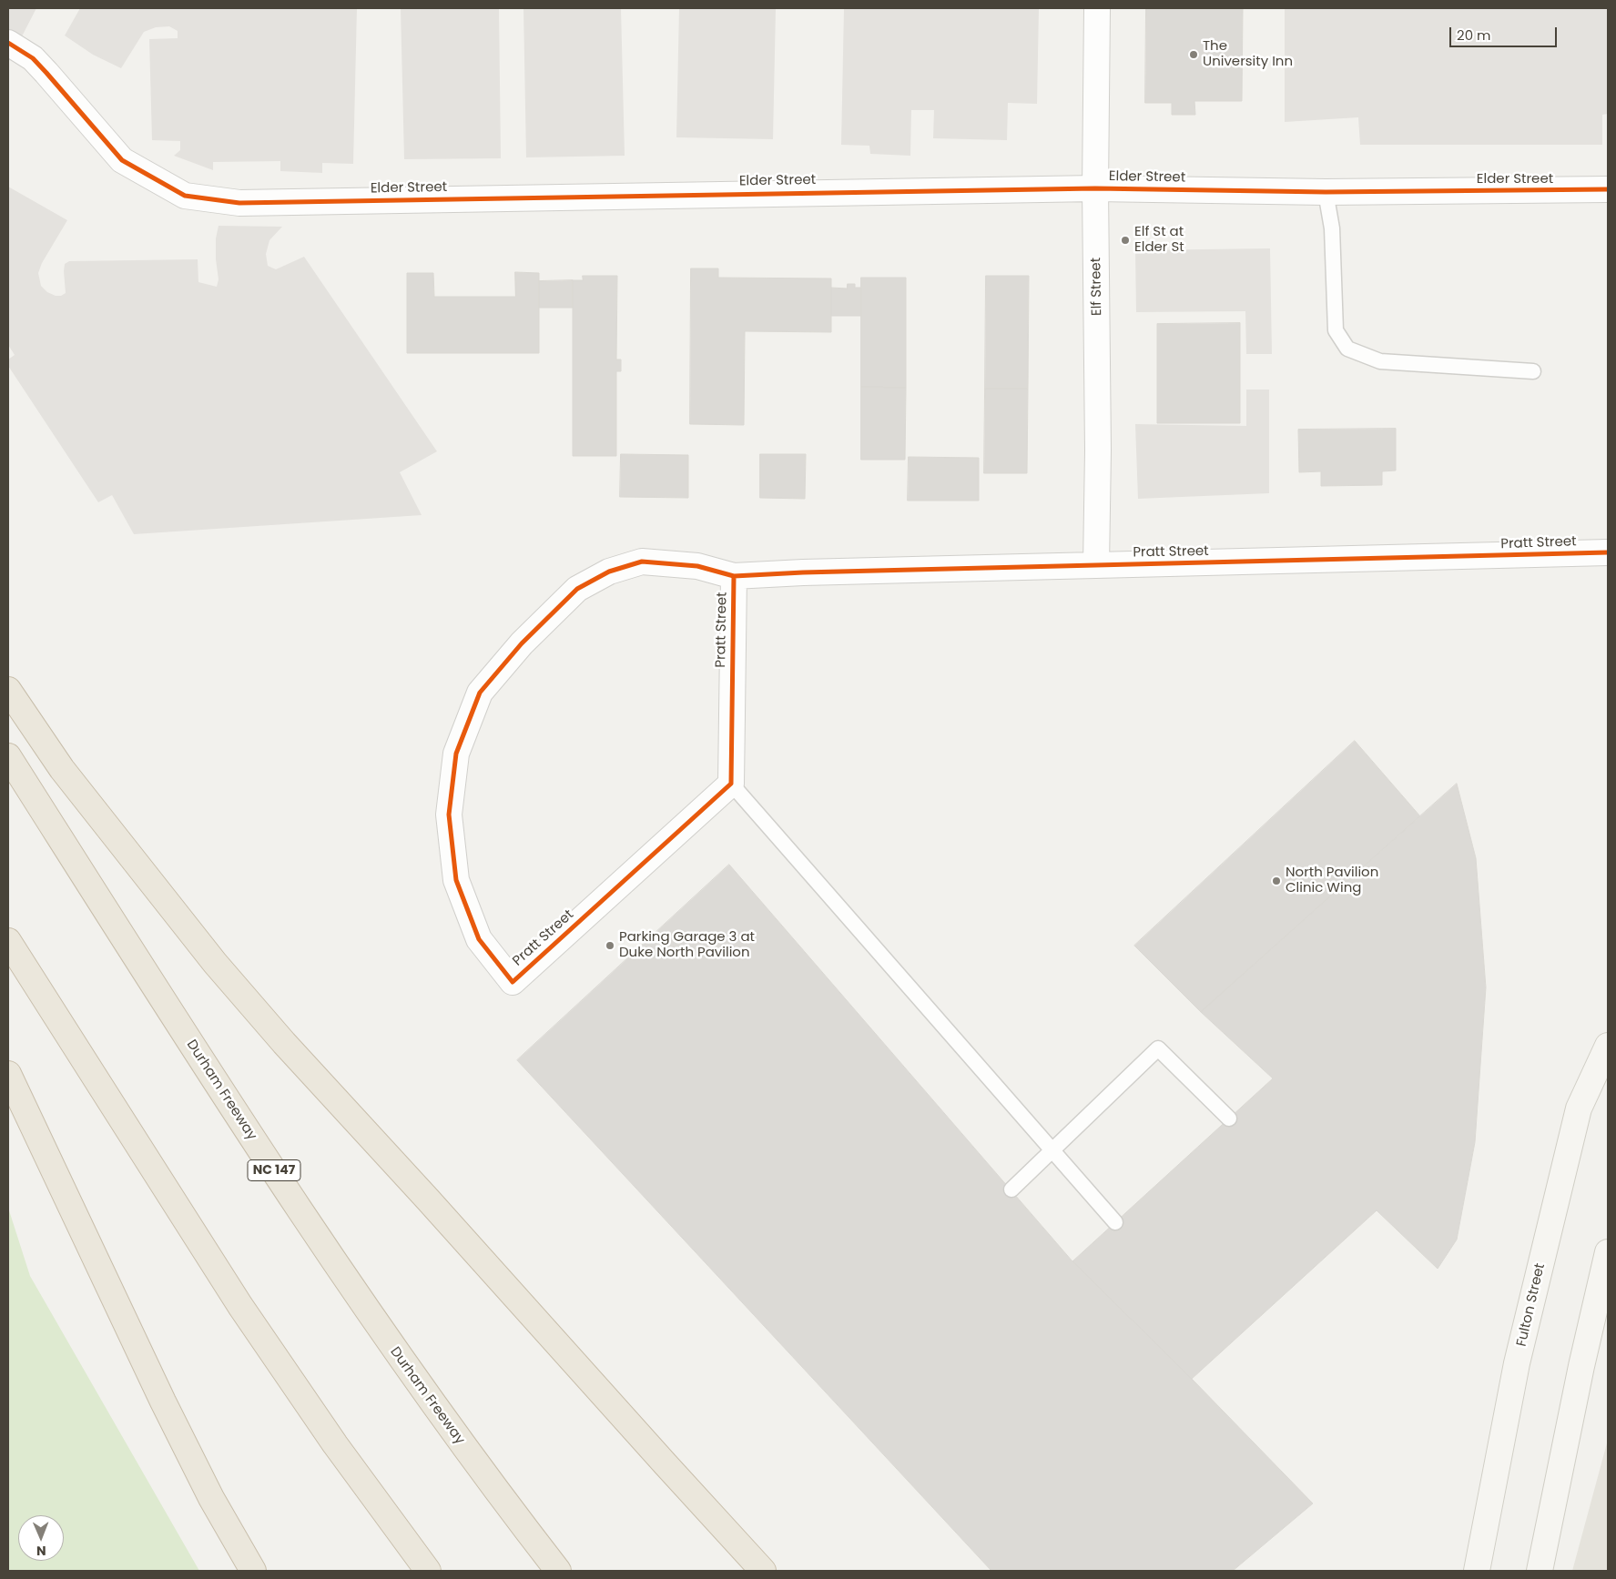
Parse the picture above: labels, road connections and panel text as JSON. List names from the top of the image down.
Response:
{
  "streets": {
    "highway": ["Durham Freeway", "NC 147"],
    "main road": ["Fulton Street"],
    "street": ["Elder Street", "Elf Street", "Pratt Street"]
  },
  "crossings": [
    ["Elder Street", "Elf Street"],
    ["Elf Street", "Pratt Street"]
  ],
  "places": [
    "The University Inn",
    "Elf St at Elder St",
    "North Pavilion Clinic Wing",
    "Parking Garage 3 at Duke North Pavilion"
  ],
  "scale_bar": "20 m",
  "north": "bottom"
}
